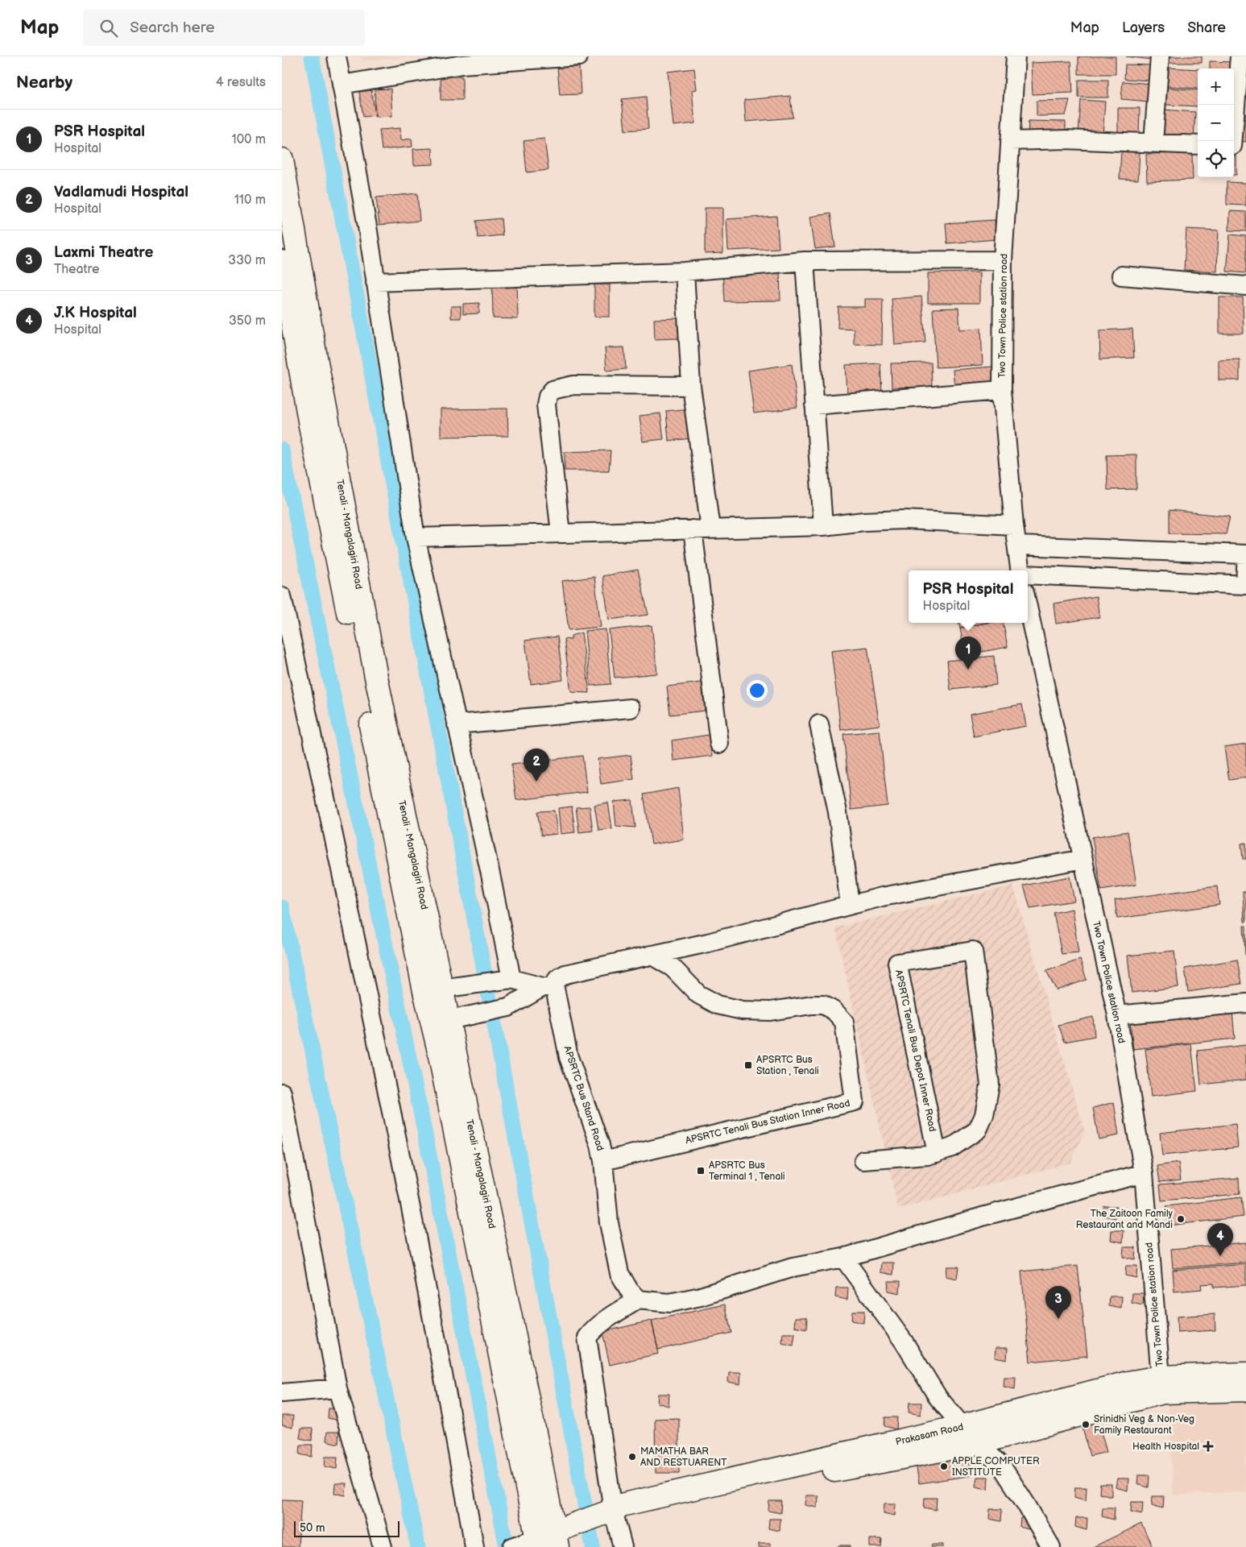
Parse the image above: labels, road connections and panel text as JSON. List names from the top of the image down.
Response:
{
  "streets": {
    "main road": ["Tenali - Mangalagiri Road", "Prakasam Road"],
    "street": [
      "Two Town Police station road",
      "APSRTC Tenali Bus Depot Inner Road",
      "APSRTC Bus Stand Road",
      "APSRTC Tenali Bus Station Inner Road"
    ]
  },
  "crossings": [
    ["Two Town Police station road", "Prakasam Road"],
    ["Tenali - Mangalagiri Road", "Prakasam Road"],
    ["APSRTC Bus Stand Road", "APSRTC Tenali Bus Station Inner Road"]
  ],
  "places": {
    "transit": ["APSRTC Bus Station , Tenali", "APSRTC Bus Terminal 1 , Tenali"],
    "other": [
      "The Zaitoon Family Restaurant and Mandi",
      "Srinidhi Veg & Non-Veg Family Restaurant",
      "MAMATHA BAR AND RESTUARENT",
      "APPLE COMPUTER INSTITUTE"
    ],
    "health": ["Health Hospital"]
  },
  "scale_bar": "50 m",
  "page": {
    "header": "Map",
    "search": "Search here",
    "nav": ["Map", "Layers", "Share"],
    "heading": ["Nearby", "4 results"],
    "map_buttons": ["+", "−"],
    "list": [
      {
        "mark": "1",
        "name": "PSR Hospital",
        "note": "Hospital",
        "value": "100 m"
      },
      {
        "mark": "2",
        "name": "Vadlamudi Hospital",
        "note": "Hospital",
        "value": "110 m"
      },
      {
        "mark": "3",
        "name": "Laxmi Theatre",
        "note": "Theatre",
        "value": "330 m"
      },
      {
        "mark": "4",
        "name": "J.K Hospital",
        "note": "Hospital",
        "value": "350 m"
      }
    ],
    "popup": ["PSR Hospital", "Hospital"],
    "pins": [
      "1",
      "2",
      "4",
      "3"
    ],
    "scale": "50 m"
  }
}
